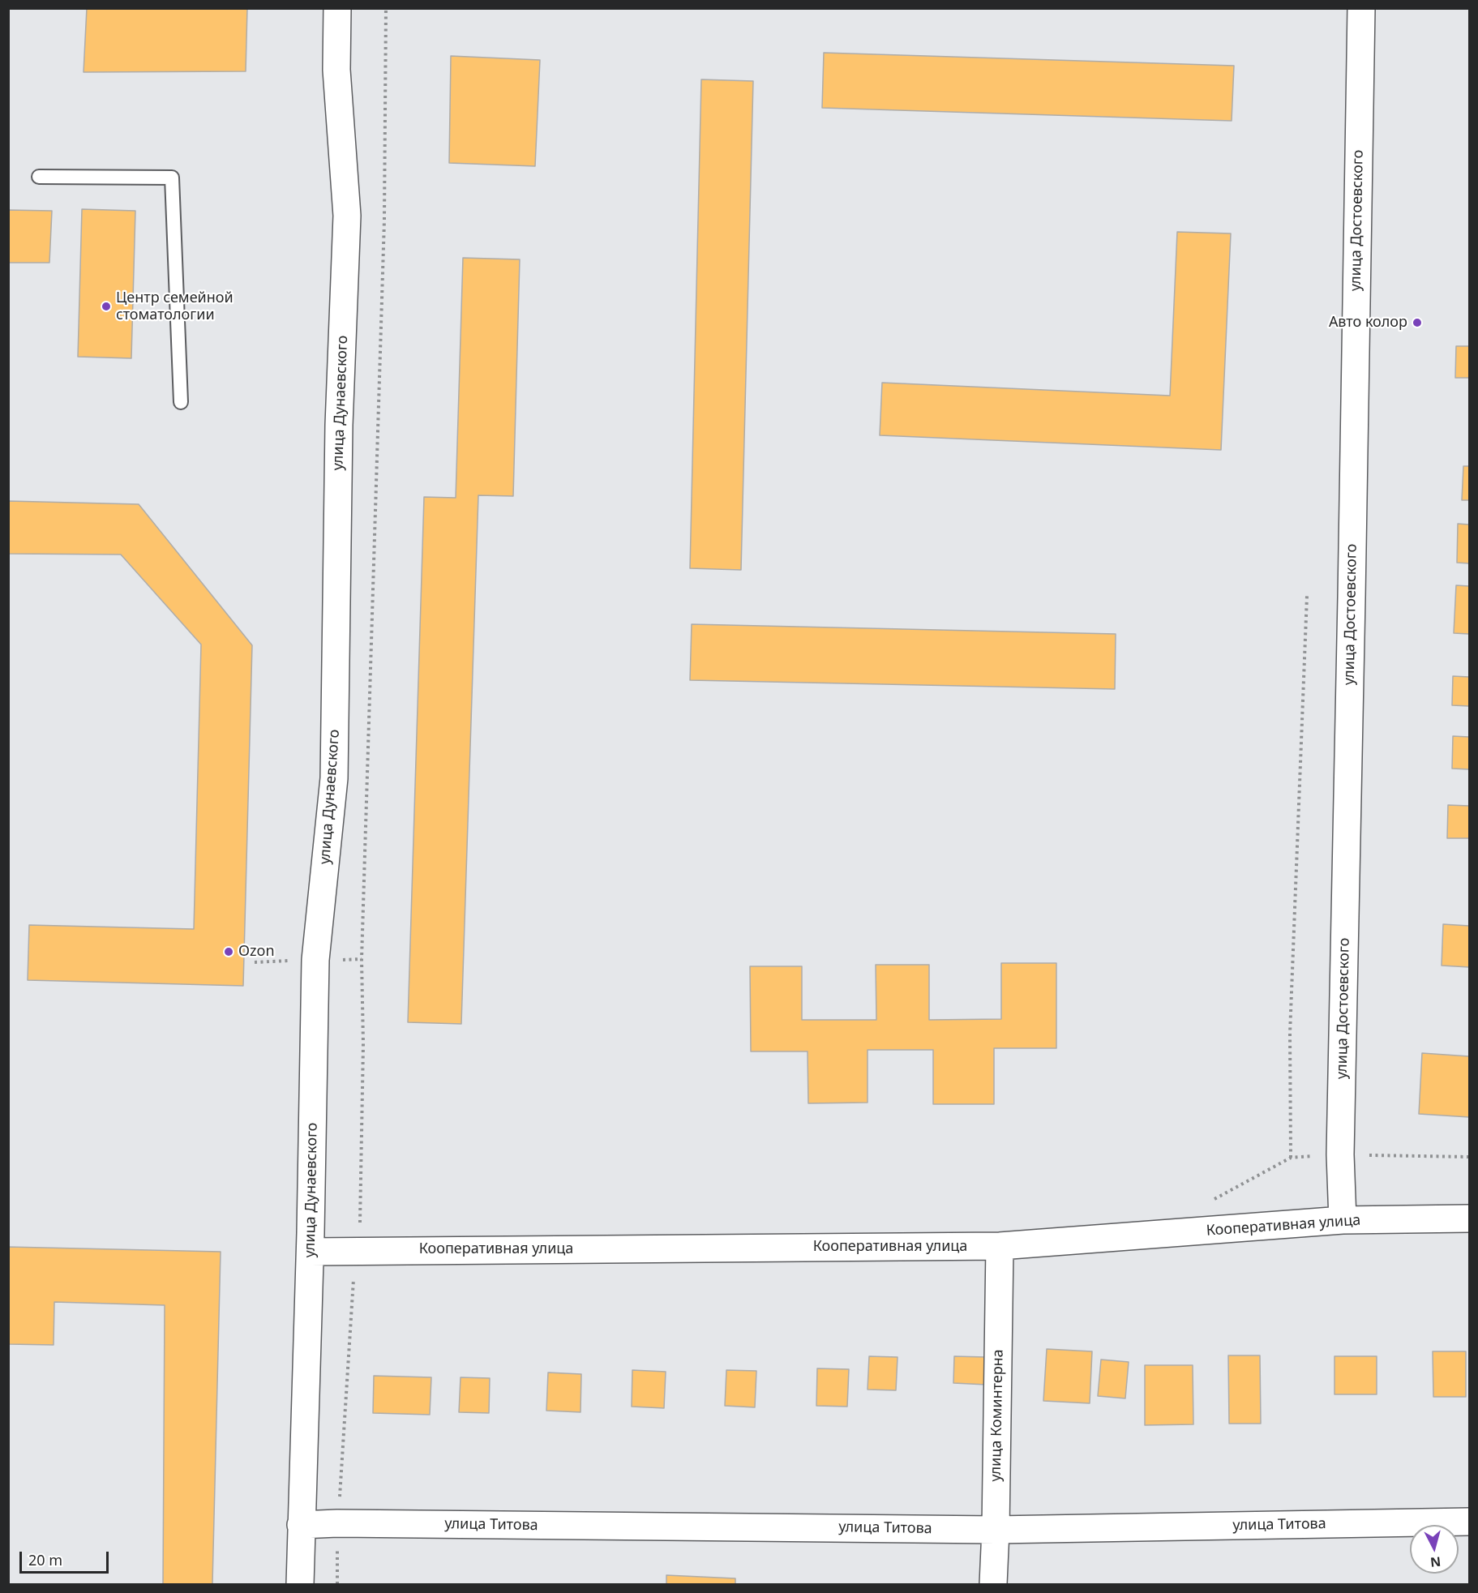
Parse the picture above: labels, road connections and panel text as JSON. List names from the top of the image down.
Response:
{
  "streets": {
    "street": [
      "улица Достоевского",
      "улица Дунаевского",
      "Кооперативная улица",
      "улица Коминтерна",
      "улица Титова"
    ]
  },
  "crossings": [
    ["улица Достоевского", "Кооперативная улица"],
    ["улица Дунаевского", "Кооперативная улица"],
    ["улица Дунаевского", "улица Титова"],
    ["Кооперативная улица", "улица Коминтерна"],
    ["улица Коминтерна", "улица Титова"]
  ],
  "places": ["Центр cемейной cтоматологии", "Авто колор", "Ozon"],
  "scale_bar": "20 m",
  "north": "bottom"
}
